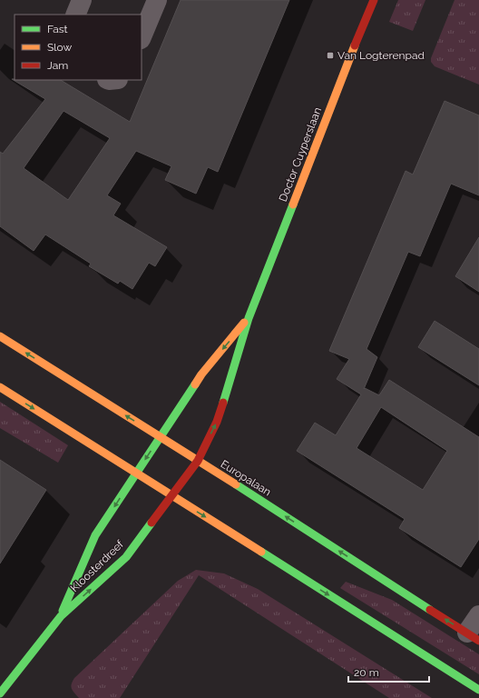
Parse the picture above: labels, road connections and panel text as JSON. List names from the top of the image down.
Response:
{
  "streets": {
    "street": ["Doctor Cuyperslaan", "Europalaan", "Kloosterdreef"]
  },
  "crossings": [
    ["Doctor Cuyperslaan", "Europalaan"],
    ["Doctor Cuyperslaan", "Kloosterdreef"],
    ["Europalaan", "Kloosterdreef"]
  ],
  "places": {
    "transit": ["Van Logterenpad"]
  },
  "legend": ["Fast", "Slow", "Jam"],
  "scale_bar": "20 m"
}
